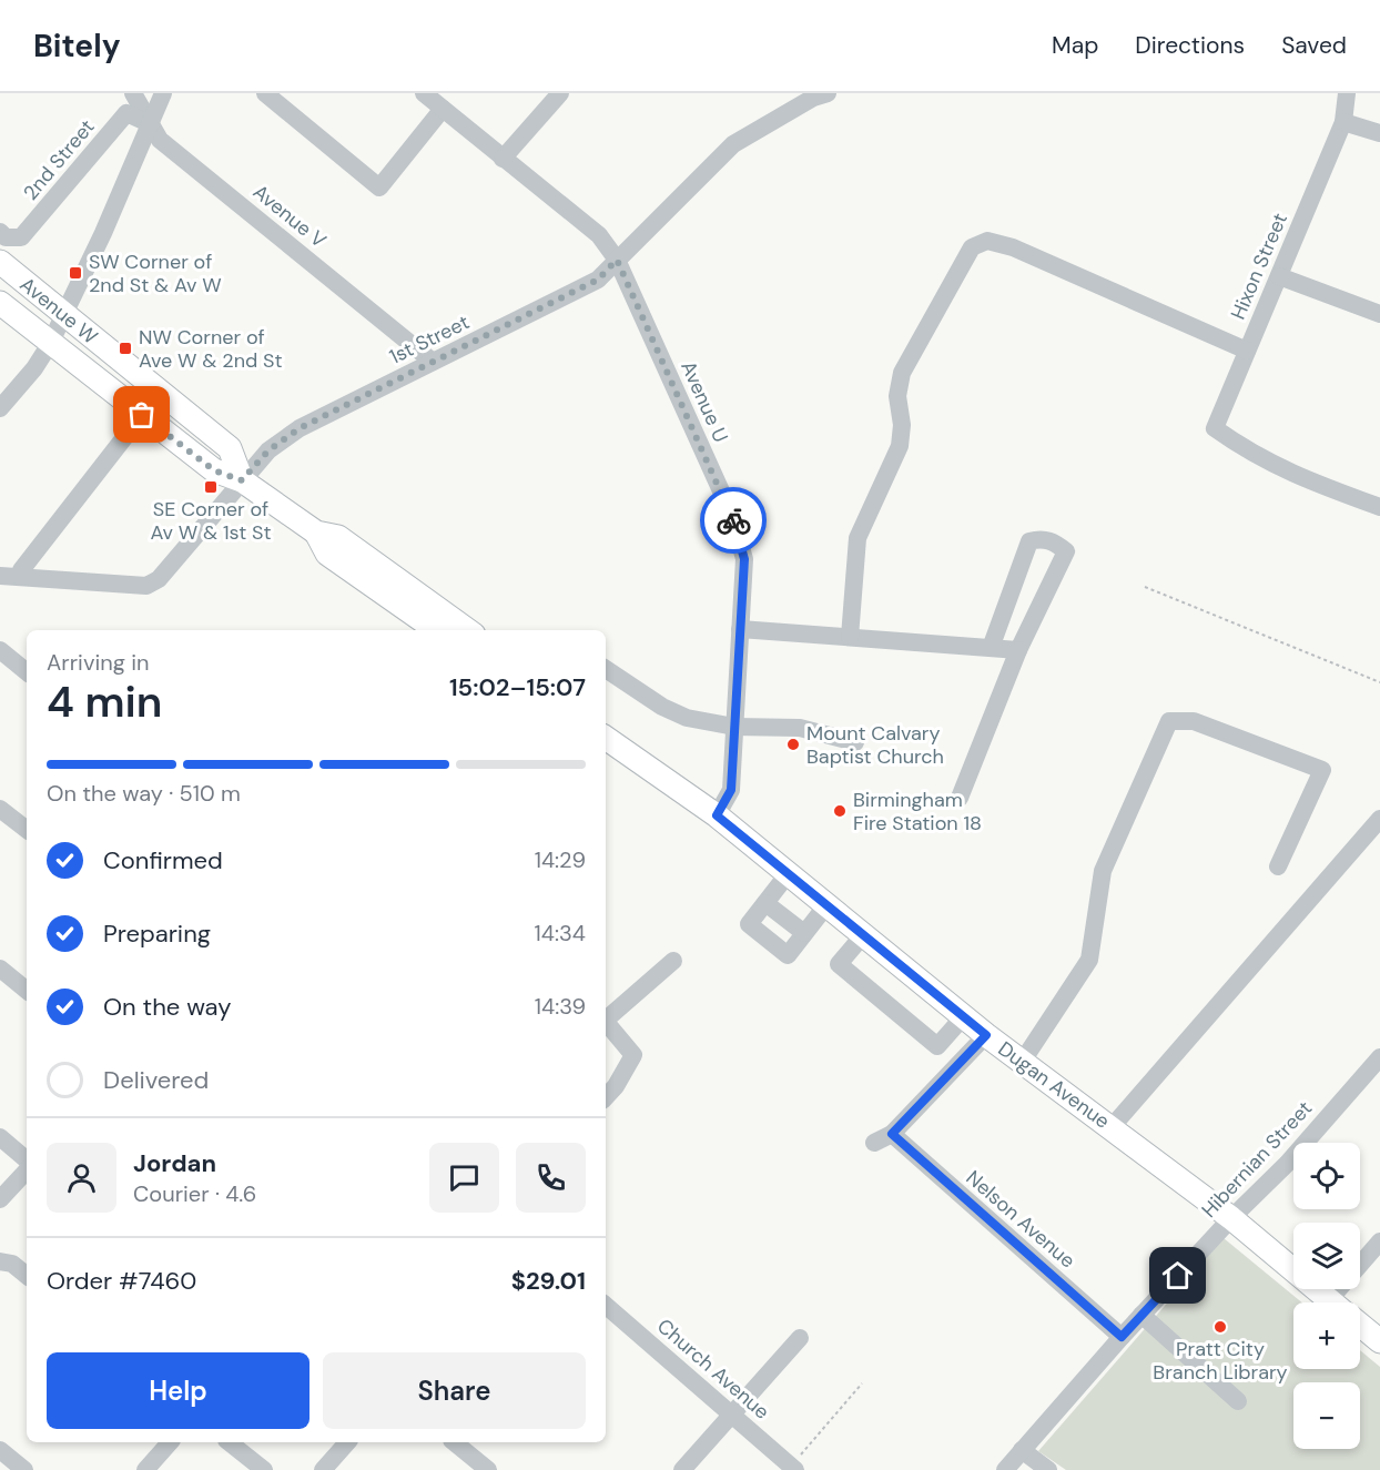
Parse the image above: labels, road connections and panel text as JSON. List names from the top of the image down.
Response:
{
  "streets": {
    "main road": ["Avenue W", "Dugan Avenue"],
    "street": [
      "2nd Street",
      "Avenue V",
      "Hixon Street",
      "1st Street",
      "Avenue U",
      "Hibernian Street",
      "Nelson Avenue",
      "Church Avenue"
    ]
  },
  "crossings": [
    ["2nd Street", "Avenue V"],
    ["Avenue V", "1st Street"],
    ["Avenue W", "1st Street"],
    ["1st Street", "Avenue U"],
    ["Avenue U", "Dugan Avenue"],
    ["Dugan Avenue", "Hibernian Street"],
    ["Hibernian Street", "Nelson Avenue"]
  ],
  "places": {
    "transit": ["SW Corner of 2nd St & Av W", "NW Corner of Ave W & 2nd St", "SE Corner of Av W & 1st St"],
    "other": ["Mount Calvary Baptist Church", "Birmingham Fire Station 18", "Pratt City Branch Library"]
  },
  "page": {
    "header": "Bitely",
    "nav": ["Map", "Directions", "Saved"],
    "heading": ["4 min", "Arriving in", "15:02–15:07"],
    "panel": [
      "Jordan",
      "Courier · 4.6",
      "Order #7460",
      "$29.01"
    ],
    "bar": "On the way · 510 m",
    "list": [
      ["Confirmed", "14:29"],
      ["Preparing", "14:34"],
      ["On the way", "14:39"],
      "Delivered"
    ],
    "map_buttons": ["+", "−"],
    "buttons": ["Help", "Share"]
  }
}
